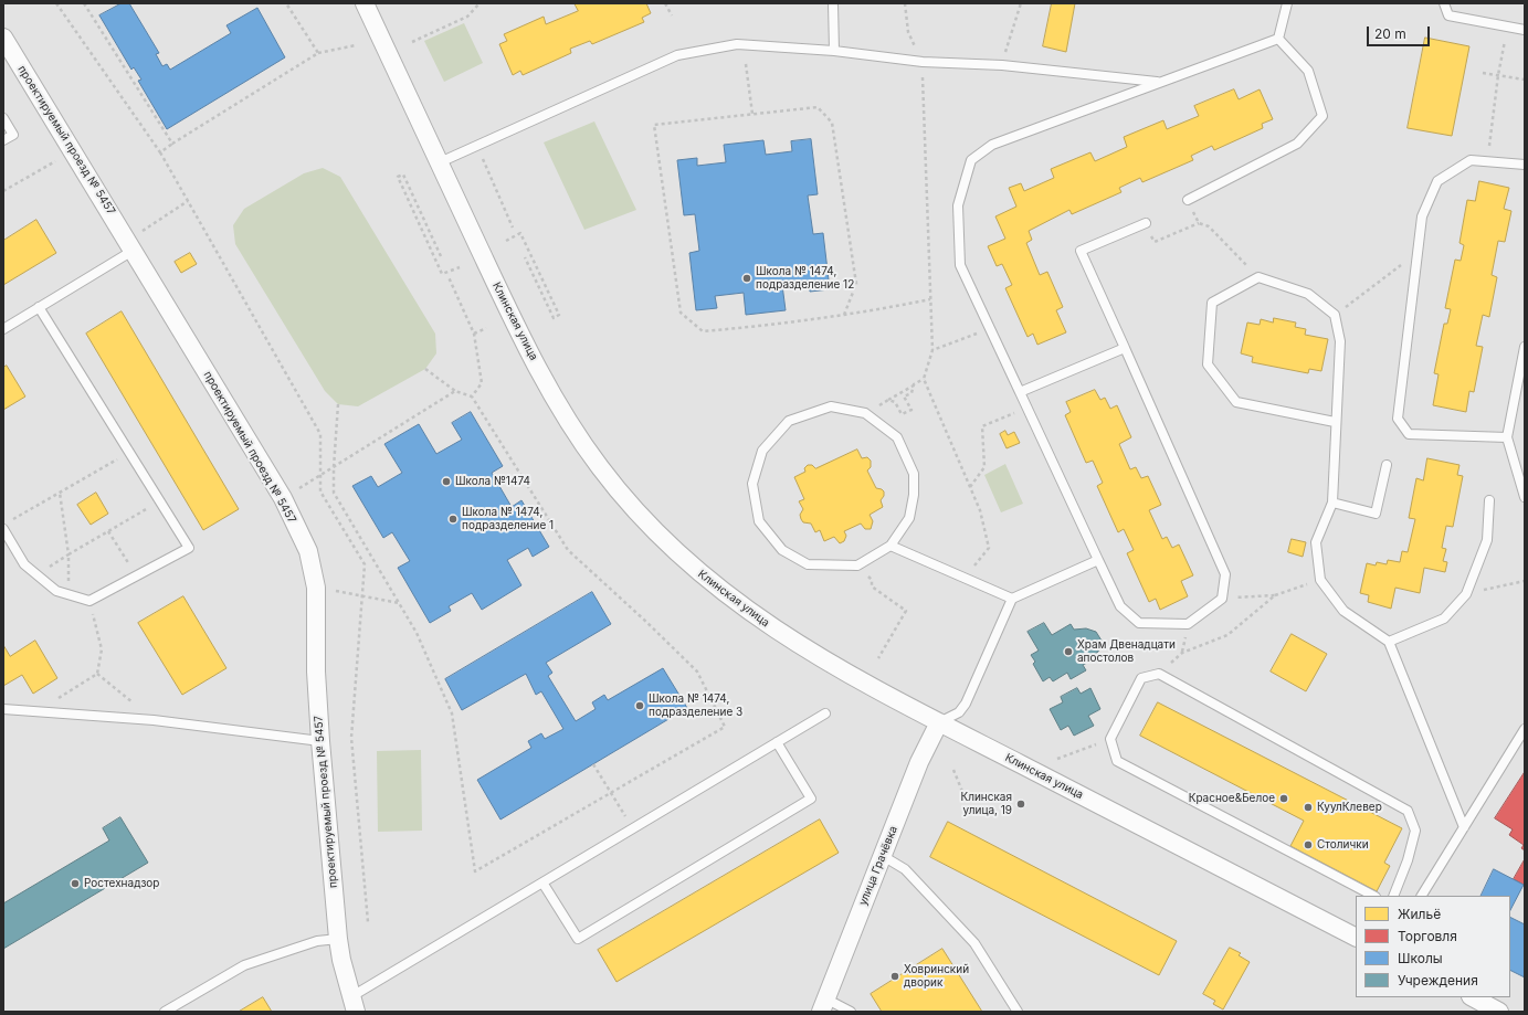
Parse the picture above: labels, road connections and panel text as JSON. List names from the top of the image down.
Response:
{
  "streets": {
    "street": ["проектируемый проезд № 5457", "Клинская улица", "улица Грачёвка"]
  },
  "crossings": [
    ["Клинская улица", "улица Грачёвка"]
  ],
  "places": [
    "Школа № 1474, подразделение 12",
    "Школа №1474",
    "Школа № 1474, подразделение 1",
    "Храм Двенадцати апостолов",
    "Школа № 1474, подразделение 3",
    "Красное&Белое",
    "Клинская улица, 19",
    "КуулКлевер",
    "Столички",
    "Ростехнадзор",
    "Ховринский дворик"
  ],
  "legend": [
    "Жильё",
    "Торговля",
    "Школы",
    "Учреждения"
  ],
  "scale_bar": "20 m"
}
